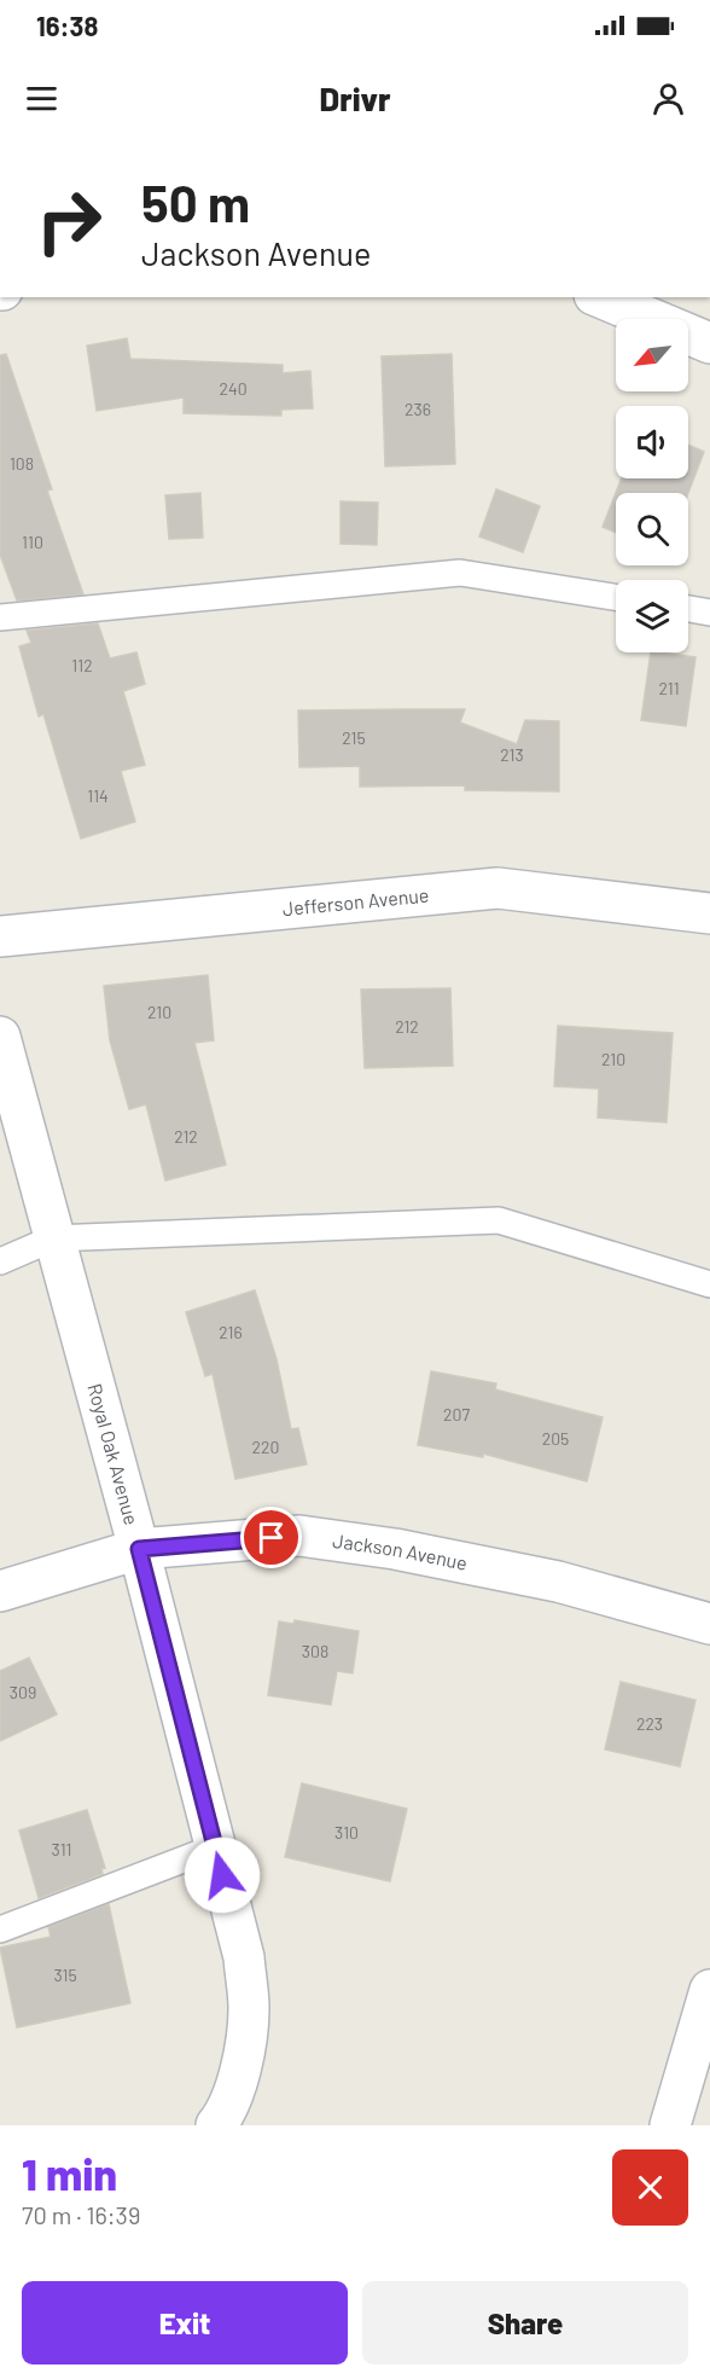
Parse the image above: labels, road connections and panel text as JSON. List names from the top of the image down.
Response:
{
  "streets": {
    "street": ["Jefferson Avenue", "Royal Oak Avenue", "Jackson Avenue"]
  },
  "crossings": [
    ["Royal Oak Avenue", "Jackson Avenue"]
  ],
  "house_numbers": [
    "240",
    "236",
    "108",
    "110",
    "112",
    "211",
    "215",
    "213",
    "114",
    "210",
    "212",
    "210",
    "212",
    "216",
    "207",
    "205",
    "220",
    "308",
    "309",
    "223",
    "310",
    "311",
    "315"
  ],
  "north": "bottom left",
  "page": {
    "status": "16:38",
    "header": "Drivr",
    "turn": ["50 m", "Jackson Avenue"],
    "heading": ["1 min", "70 m · 16:39"],
    "buttons": ["Exit", "Share"]
  }
}
